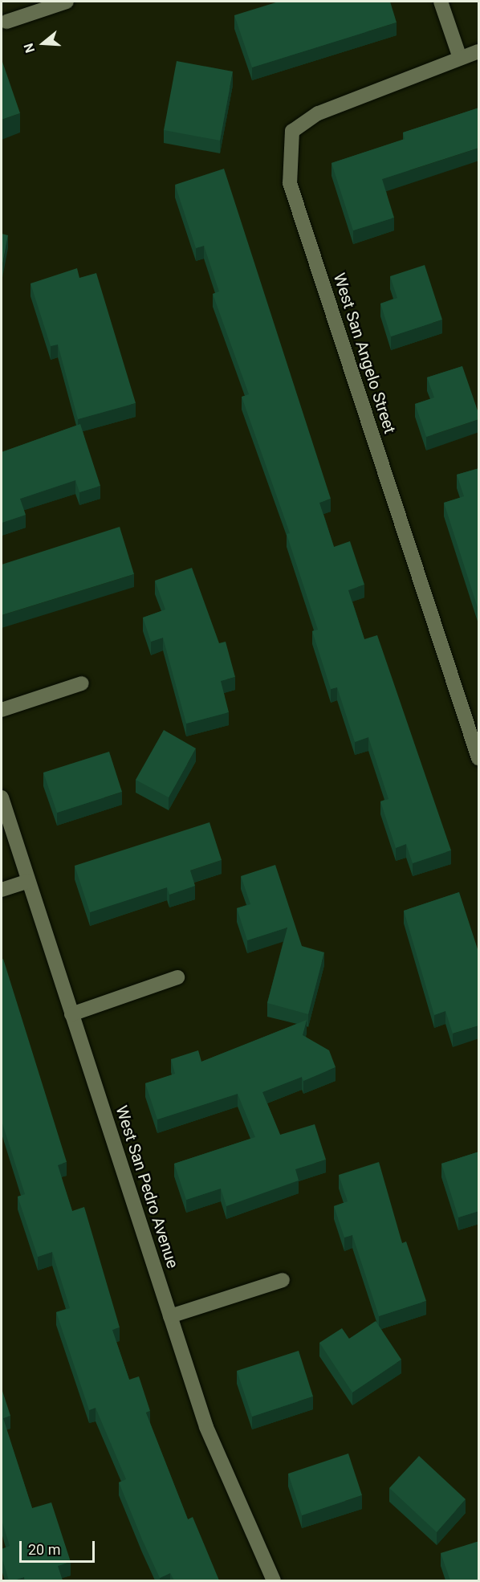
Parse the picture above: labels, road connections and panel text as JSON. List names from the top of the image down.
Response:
{
  "streets": {
    "street": ["West San Angelo Street", "West San Pedro Avenue"]
  },
  "scale_bar": "20 m",
  "north": "left"
}
